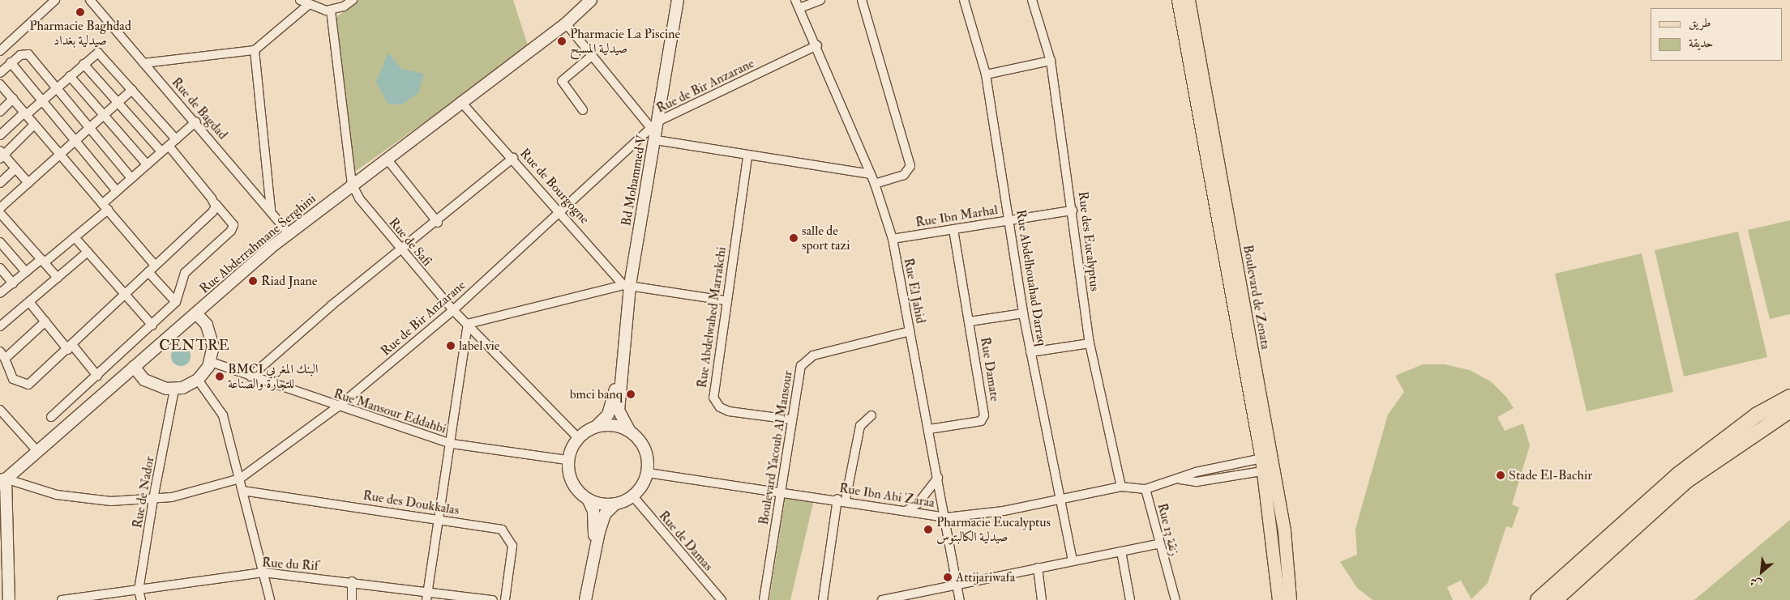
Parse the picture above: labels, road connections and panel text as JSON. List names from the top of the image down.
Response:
{
  "streets": {
    "main road": ["Boulevard de Zenata"],
    "street": [
      "Rue de Bir Anzarane",
      "Rue de Bagdad",
      "Bd Mohammed V",
      "Rue de Bourgogne",
      "Rue Ibn Marhal",
      "Rue des Eucalyptus",
      "Rue de Safi",
      "Rue Abderrahmane Serghini",
      "Rue Abdelhouahad Darraq",
      "Rue El Jahid",
      "Rue Abdelwahed Marrakchi",
      "Rue Damate",
      "Rue Mansour Eddahbi",
      "Boulevard Yacoub Al Mansour",
      "Rue de Nador",
      "Rue Ibn Abi Zaraa",
      "Rue des Doukkalas",
      "Rue 13 زنقة",
      "Rue de Damas",
      "Rue du Rif"
    ]
  },
  "crossings": [
    ["Rue de Bir Anzarane", "Bd Mohammed V"],
    ["Rue de Bir Anzarane", "Rue de Bourgogne"],
    ["Rue de Bir Anzarane", "Rue de Safi"],
    ["Rue de Bir Anzarane", "Rue El Jahid"],
    ["Rue de Bir Anzarane", "Rue Mansour Eddahbi"],
    ["Rue de Bir Anzarane", "Rue de Nador"],
    ["Rue de Bagdad", "Rue Abderrahmane Serghini"],
    ["Bd Mohammed V", "Rue de Bourgogne"],
    ["Bd Mohammed V", "Rue de Safi"],
    ["Bd Mohammed V", "Rue Mansour Eddahbi"],
    ["Bd Mohammed V", "Rue Ibn Abi Zaraa"],
    ["Bd Mohammed V", "Rue de Damas"],
    ["Rue de Bourgogne", "Rue Abderrahmane Serghini"],
    ["Rue Ibn Marhal", "Rue des Eucalyptus"],
    ["Rue Ibn Marhal", "Rue Abdelhouahad Darraq"],
    ["Rue Ibn Marhal", "Rue El Jahid"],
    ["Rue des Eucalyptus", "Rue Ibn Abi Zaraa"],
    ["Rue des Eucalyptus", "Rue 13 زنقة"],
    ["Rue de Safi", "Rue Abderrahmane Serghini"],
    ["Rue de Safi", "Rue Mansour Eddahbi"],
    ["Rue de Safi", "Rue Ibn Abi Zaraa"],
    ["Rue de Safi", "Rue de Damas"],
    ["Rue Abderrahmane Serghini", "Rue Mansour Eddahbi"],
    ["Rue Abdelhouahad Darraq", "Rue Damate"],
    ["Rue Abdelhouahad Darraq", "Rue Ibn Abi Zaraa"],
    ["Rue El Jahid", "Rue Damate"],
    ["Rue El Jahid", "Boulevard Yacoub Al Mansour"],
    ["Rue El Jahid", "Rue Ibn Abi Zaraa"],
    ["Rue Abdelwahed Marrakchi", "Boulevard Yacoub Al Mansour"],
    ["Rue Mansour Eddahbi", "Rue Ibn Abi Zaraa"],
    ["Rue Mansour Eddahbi", "Rue de Damas"],
    ["Boulevard Yacoub Al Mansour", "Rue Ibn Abi Zaraa"],
    ["Rue de Nador", "Rue du Rif"],
    ["Rue Ibn Abi Zaraa", "Rue 13 زنقة"],
    ["Rue Ibn Abi Zaraa", "Rue de Damas"]
  ],
  "districts": ["CENTRE"],
  "places": [
    "Pharmacie Baghdad صيدلية بغداد",
    "Pharmacie La Piscine صيدلية المسبح",
    "salle de sport tazi",
    "Riad Jnane",
    "label vie",
    "BMCI البنك المغربي للتجارة والصناعة",
    "bmci banq",
    "Stade El-Bachir",
    "Pharmacie Eucalyptus صيدلية الكالبتوس",
    "Attijariwafa"
  ],
  "legend": ["طريق", "حديقة"],
  "north": "bottom left"
}
